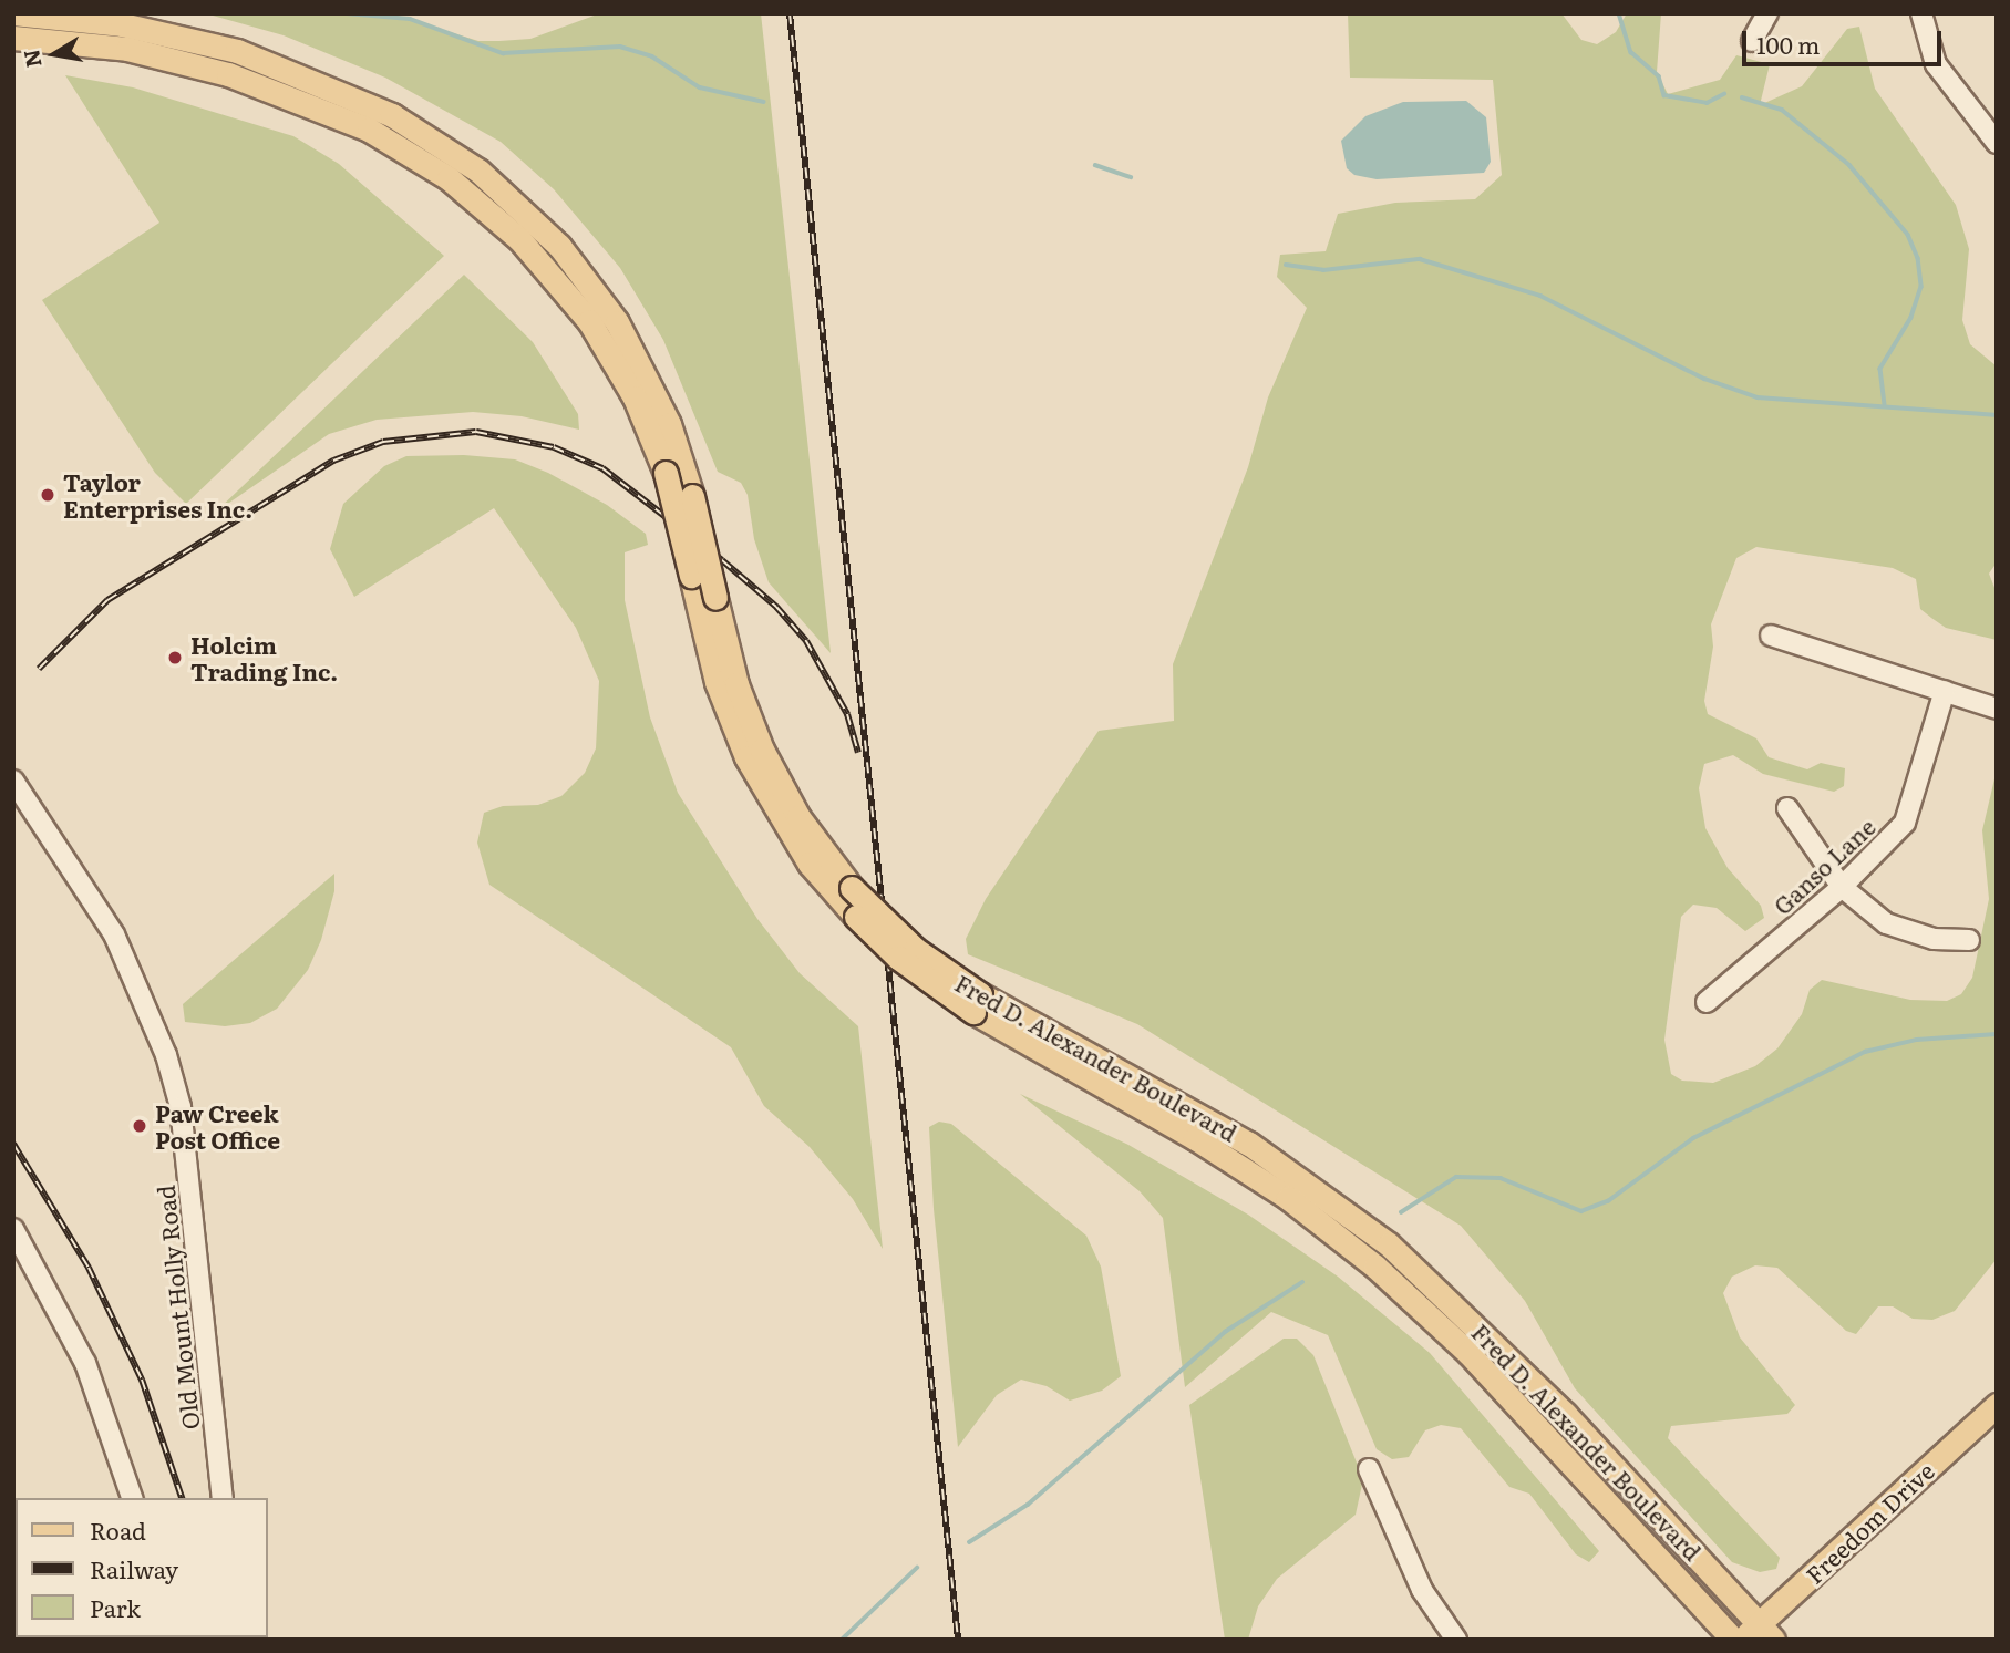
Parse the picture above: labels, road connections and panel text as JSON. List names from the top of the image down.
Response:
{
  "streets": {
    "main road": ["Fred D. Alexander Boulevard", "Freedom Drive"],
    "street": ["Ganso Lane", "Old Mount Holly Road"]
  },
  "crossings": [
    ["Fred D. Alexander Boulevard", "Freedom Drive"]
  ],
  "places": ["Taylor Enterprises Inc.", "Holcim Trading Inc.", "Paw Creek Post Office"],
  "legend": ["Road", "Railway", "Park"],
  "scale_bar": "100 m",
  "north": "left"
}
